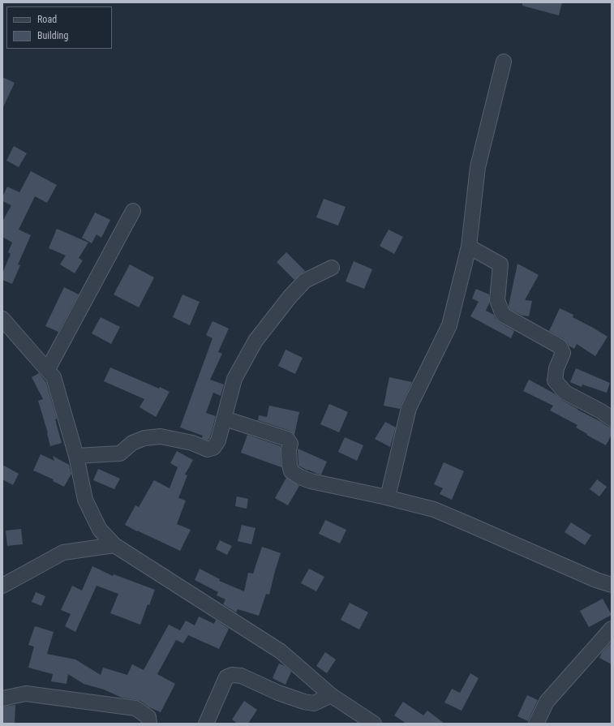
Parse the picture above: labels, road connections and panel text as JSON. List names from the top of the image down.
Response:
{
  "legend": ["Road", "Building"]
}
